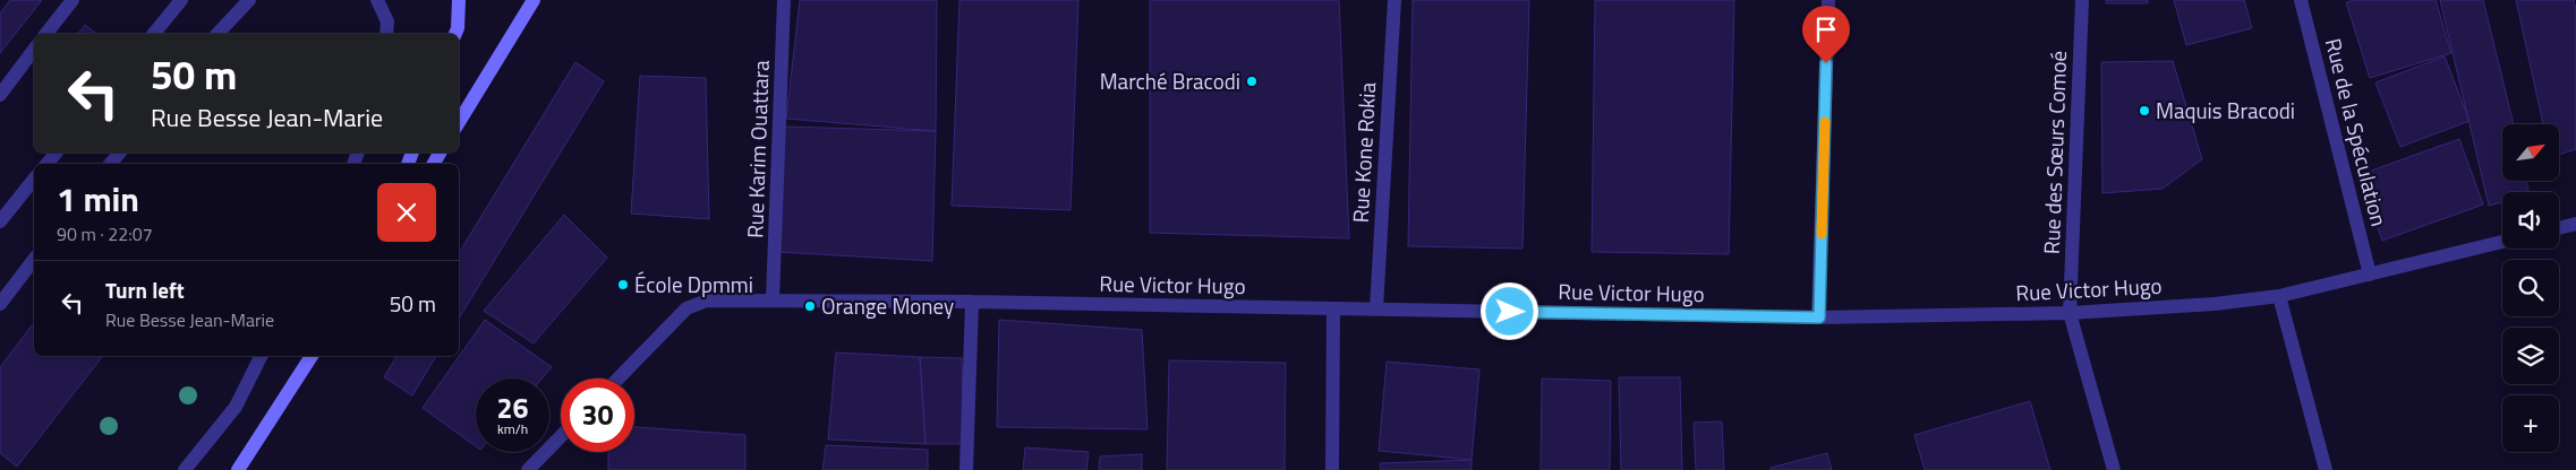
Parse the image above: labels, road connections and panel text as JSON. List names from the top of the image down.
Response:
{
  "streets": {
    "street": [
      "Rue de la Spéculation",
      "Rue Karim Ouattara",
      "Rue Kone Rokia",
      "Rue des Sœurs Comoé",
      "Rue Victor Hugo"
    ]
  },
  "crossings": [
    ["Rue de la Spéculation", "Rue Victor Hugo"],
    ["Rue Karim Ouattara", "Rue Victor Hugo"],
    ["Rue Kone Rokia", "Rue Victor Hugo"],
    ["Rue des Sœurs Comoé", "Rue Victor Hugo"]
  ],
  "places": [
    "Marché Bracodi",
    "Maquis Bracodi",
    "École Dpmmi",
    "Orange Money"
  ],
  "north": "top right",
  "page": {
    "turn": ["50 m", "Rue Besse Jean-Marie"],
    "map_buttons": "+",
    "heading": ["1 min", "90 m · 22:07"],
    "list": [
      {
        "name": "Turn left",
        "note": "Rue Besse Jean-Marie",
        "value": "50 m"
      }
    ],
    "speed": "26 km/h",
    "limit": "30"
  }
}
